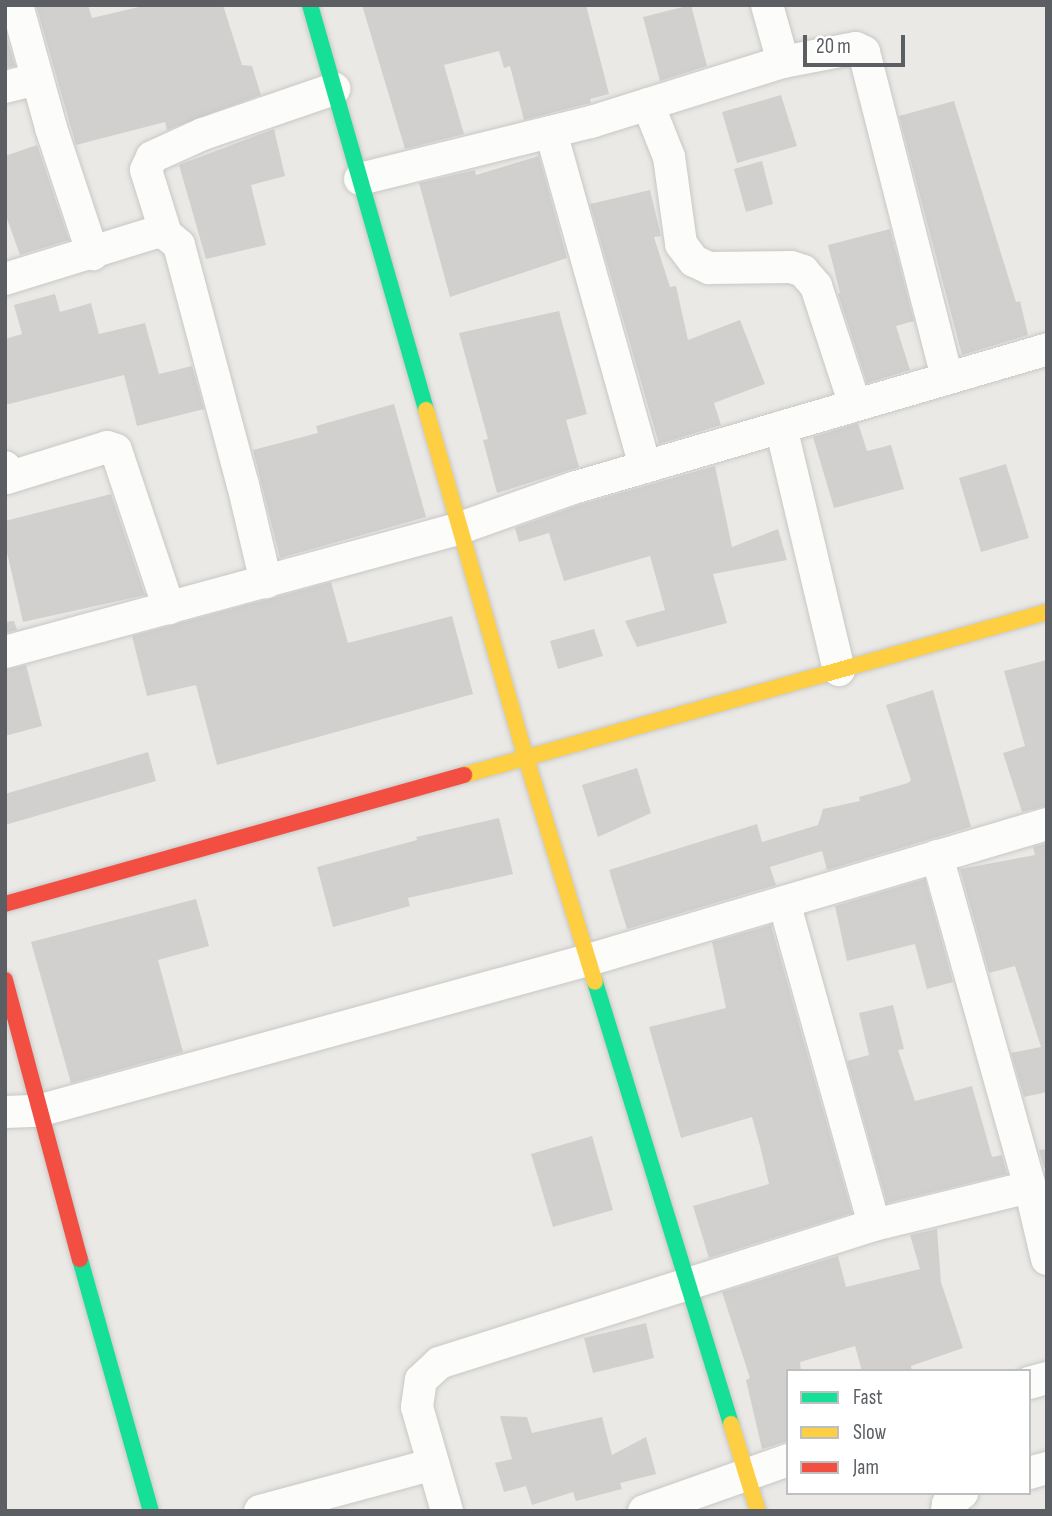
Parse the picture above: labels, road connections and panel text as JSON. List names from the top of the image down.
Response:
{
  "legend": ["Fast", "Slow", "Jam"],
  "scale_bar": "20 m"
}
